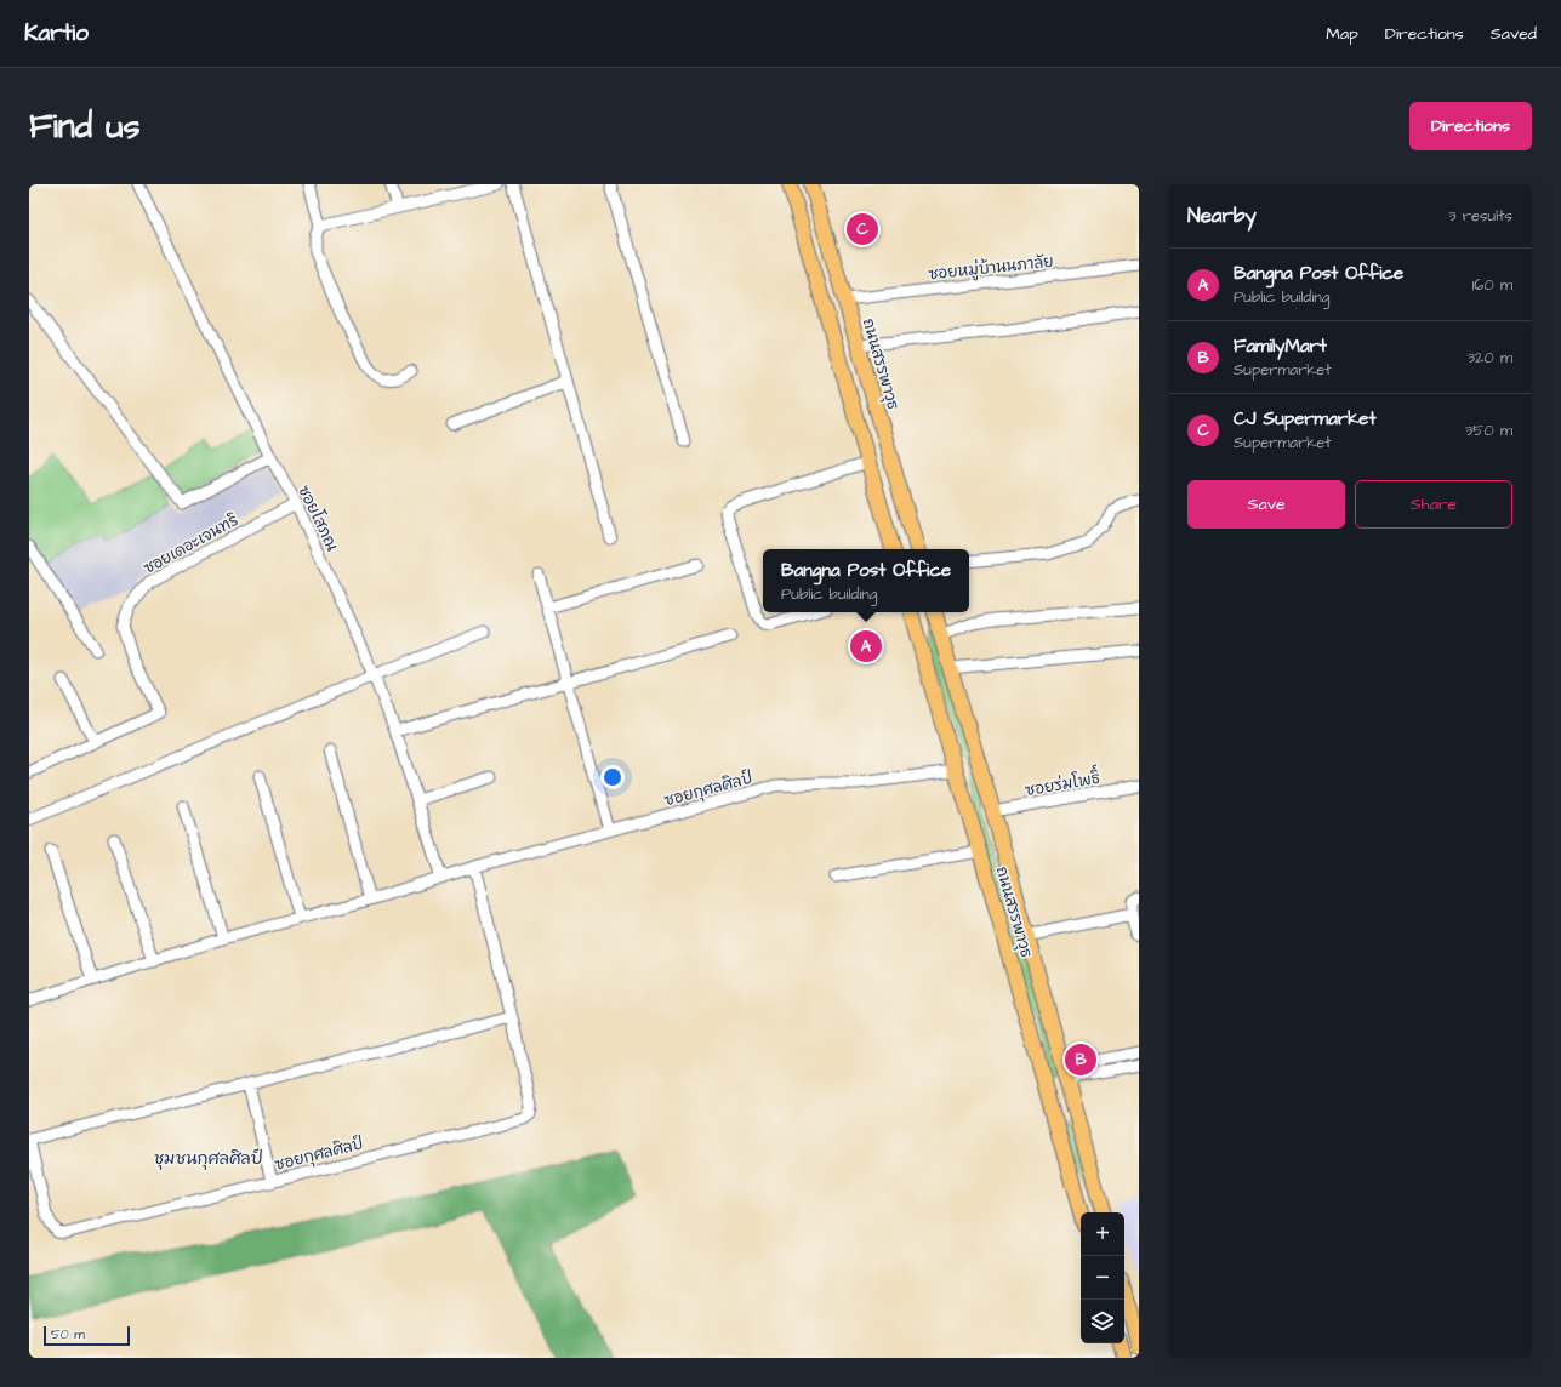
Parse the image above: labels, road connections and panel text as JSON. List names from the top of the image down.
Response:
{
  "streets": {
    "main road": ["ถนนสรรพาวุธ"],
    "street": [
      "ซอยหมู่บ้านนภาลัย",
      "ซอยโสภณ",
      "ซอยเดอะเจนทริ",
      "ซอยร่มโพธิ์",
      "ซอยกุศลศิลป์"
    ]
  },
  "crossings": [
    ["ซอยหมู่บ้านนภาลัย", "ถนนสรรพาวุธ"],
    ["ถนนสรรพาวุธ", "ซอยร่มโพธิ์"],
    ["ถนนสรรพาวุธ", "ซอยกุศลศิลป์"],
    ["ซอยโสภณ", "ซอยเดอะเจนทริ"],
    ["ซอยโสภณ", "ซอยกุศลศิลป์"]
  ],
  "districts": ["ชุมชนกุศลศิลป์"],
  "scale_bar": "50 m",
  "page": {
    "header": "Kartio",
    "nav": ["Map", "Directions", "Saved"],
    "buttons": [
      "Directions",
      ["Save", "Share"]
    ],
    "title": "Find us",
    "heading": ["Nearby", "3 results"],
    "pins": ["C", "A", "B"],
    "list": [
      {
        "mark": "A",
        "name": "Bangna Post Office",
        "note": "Public building",
        "value": "160 m"
      },
      {
        "mark": "B",
        "name": "FamilyMart",
        "note": "Supermarket",
        "value": "320 m"
      },
      {
        "mark": "C",
        "name": "CJ Supermarket",
        "note": "Supermarket",
        "value": "350 m"
      }
    ],
    "popup": ["Bangna Post Office", "Public building"],
    "map_buttons": ["+", "−"],
    "scale": "50 m"
  }
}
